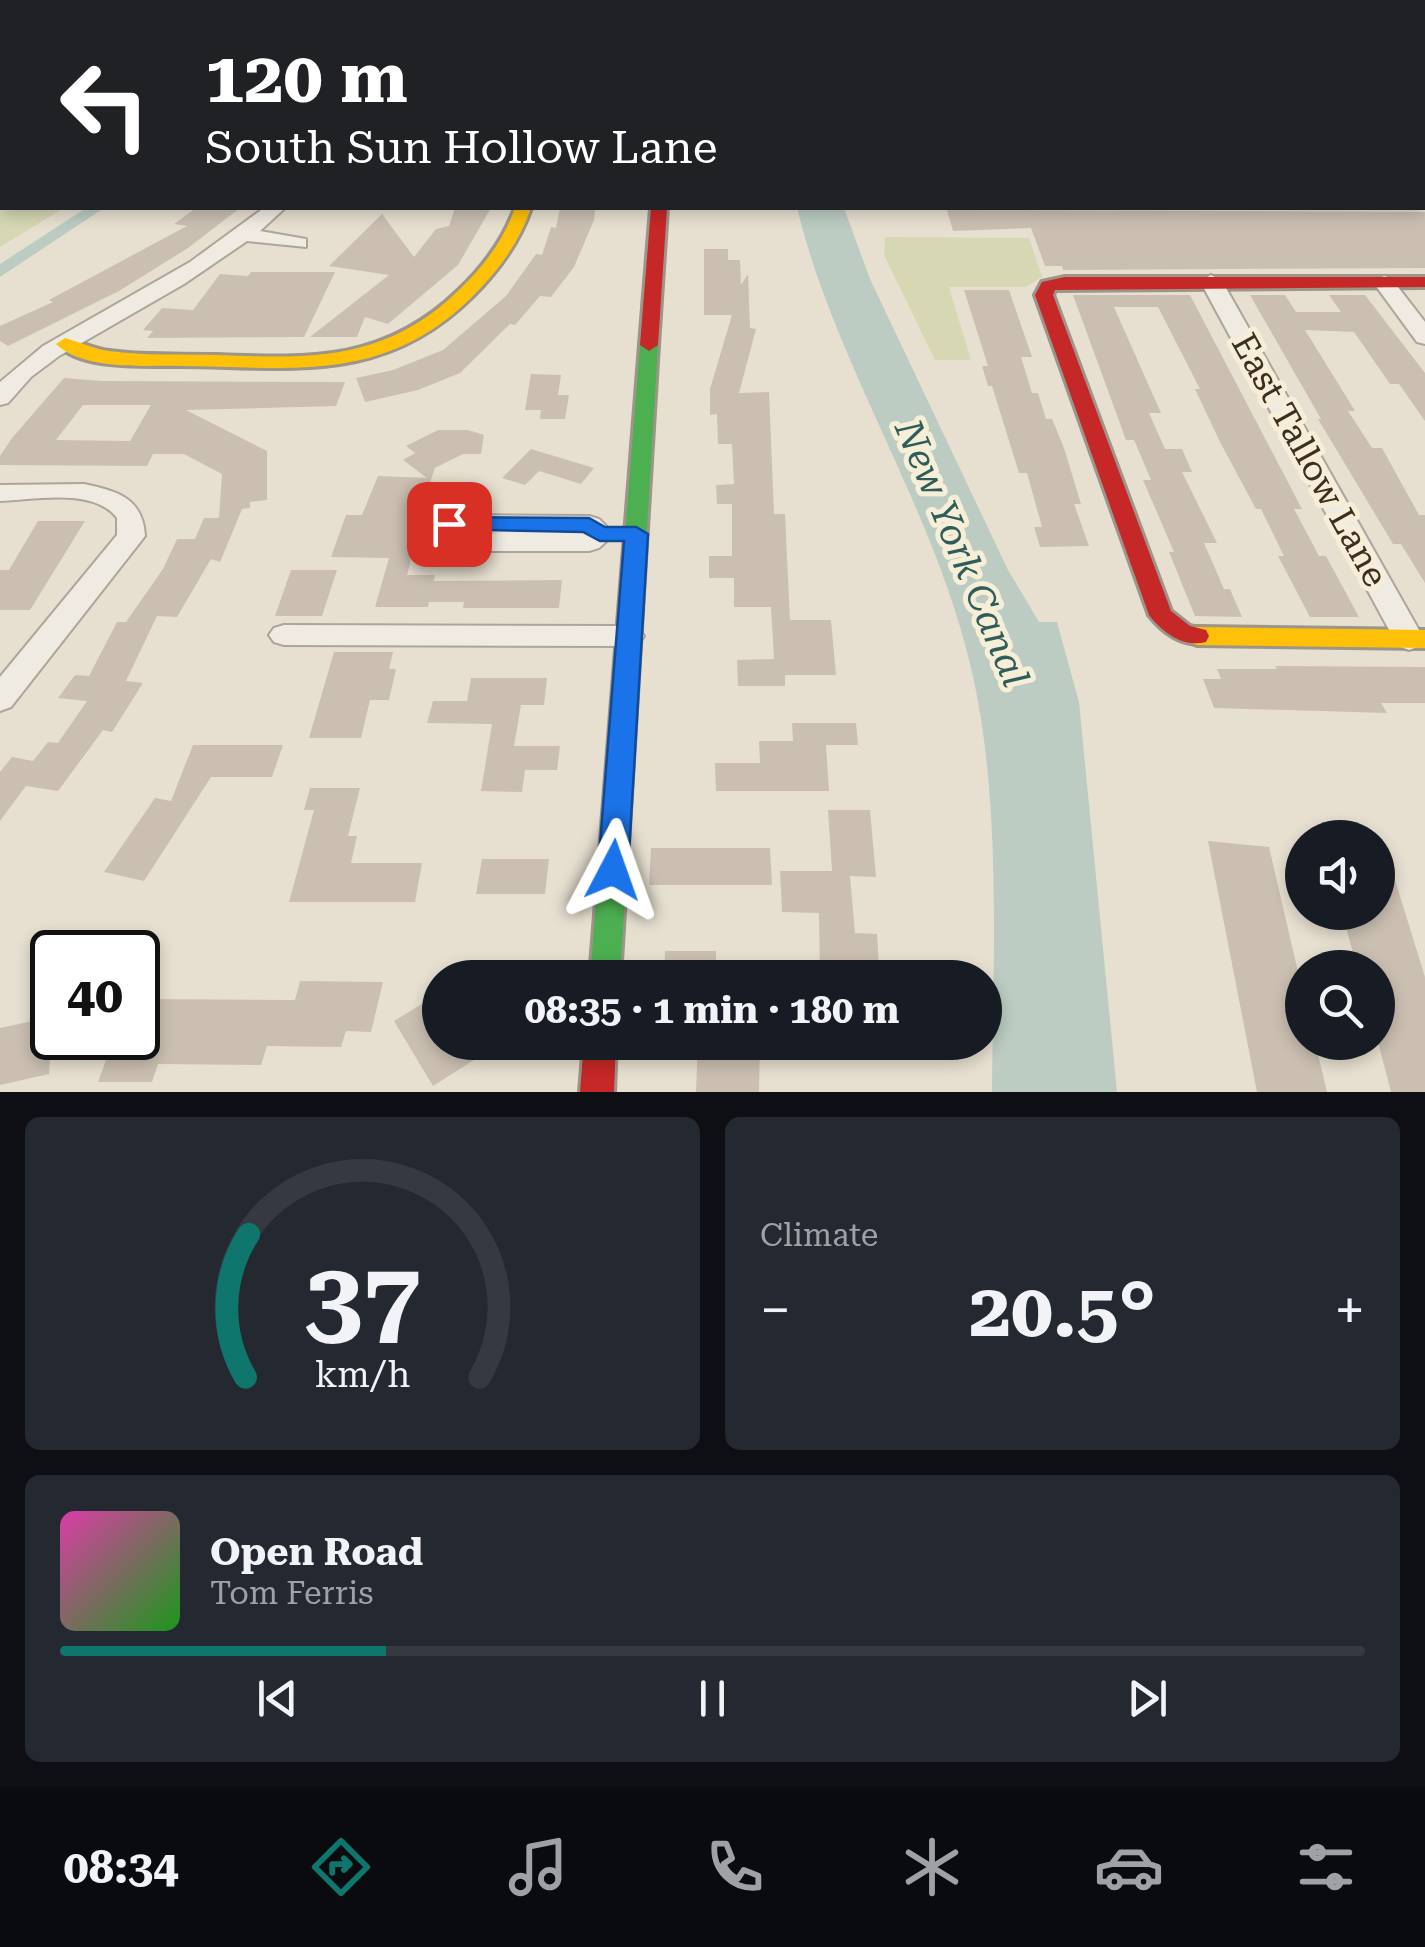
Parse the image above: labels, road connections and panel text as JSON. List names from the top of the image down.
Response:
{
  "streets": {
    "street": ["East Tallow Lane"]
  },
  "water": ["New York Canal"],
  "page": {
    "turn": ["120 m", "South Sun Hollow Lane"],
    "limit": "40",
    "trip": "08:35 · 1 min · 180 m",
    "tile": "Climate",
    "heat": ["−", "20.5°", "+"],
    "song": ["Open Road", "Tom Ferris"],
    "tabs": "08:34",
    "gauge": ["37", "km/h"]
  }
}
